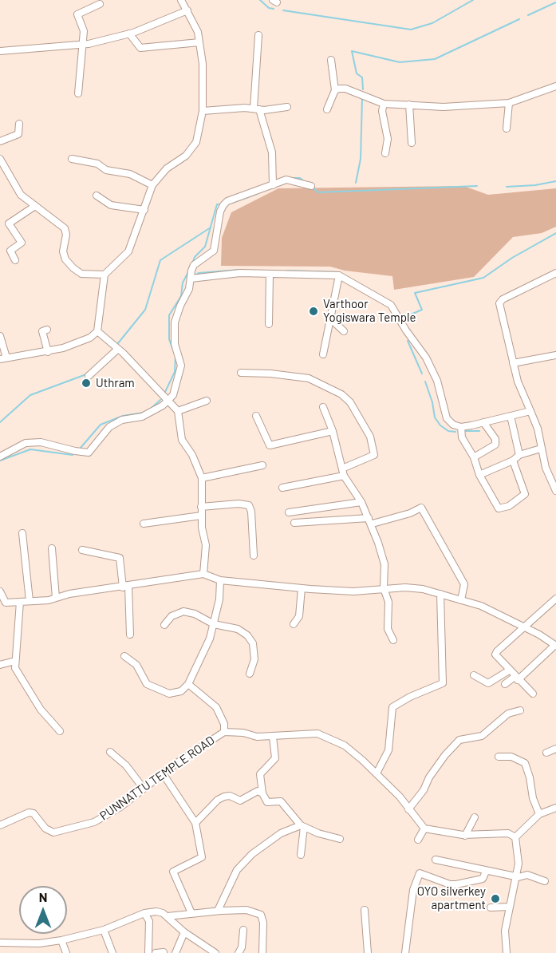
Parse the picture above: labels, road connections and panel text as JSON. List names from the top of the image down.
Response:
{
  "streets": {
    "street": ["PUNNATTU TEMPLE ROAD"]
  },
  "places": ["Varthoor Yogiswara Temple", "Uthram", "OYO silverkey apartment"],
  "north": "top"
}
